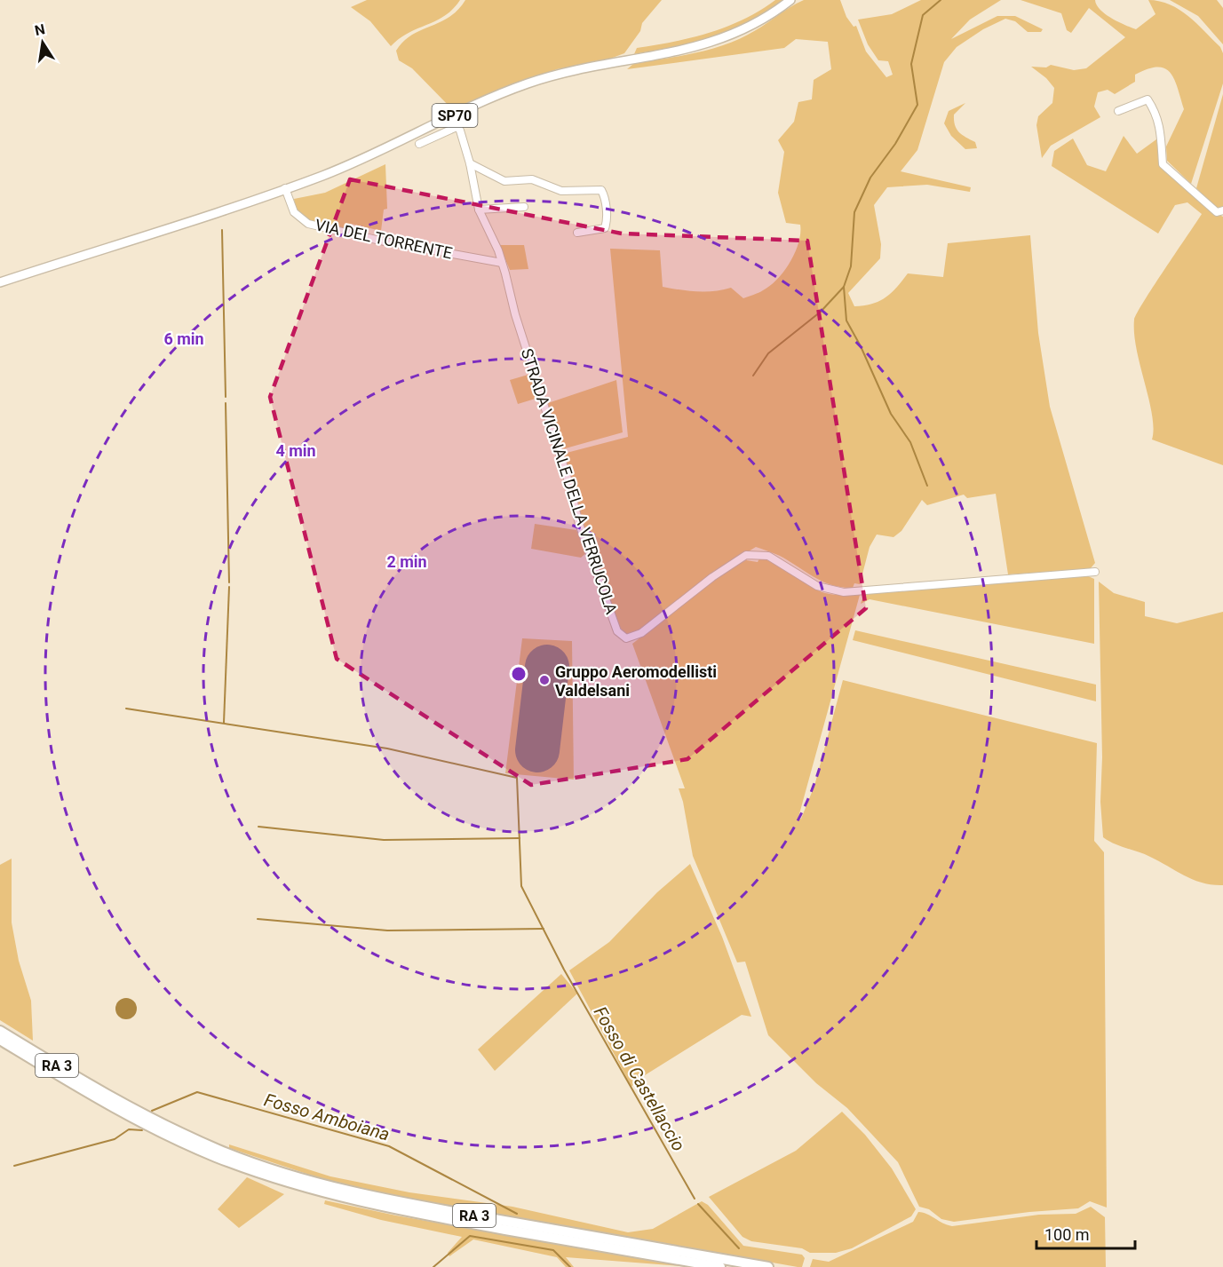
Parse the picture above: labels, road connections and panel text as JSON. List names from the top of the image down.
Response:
{
  "streets": {
    "highway": ["RA 3"],
    "main road": ["SP70"],
    "street": ["VIA DEL TORRENTE", "STRADA VICINALE DELLA VERRUCOLA"]
  },
  "crossings": [
    ["SP70", "VIA DEL TORRENTE"],
    ["VIA DEL TORRENTE", "STRADA VICINALE DELLA VERRUCOLA"]
  ],
  "water": ["Fosso di Castellaccio", "Fosso Amboiana"],
  "places": ["Gruppo Aeromodellisti Valdelsani"],
  "scale_bar": "100 m",
  "north": "top",
  "rings": ["6 min", "4 min", "2 min"]
}
